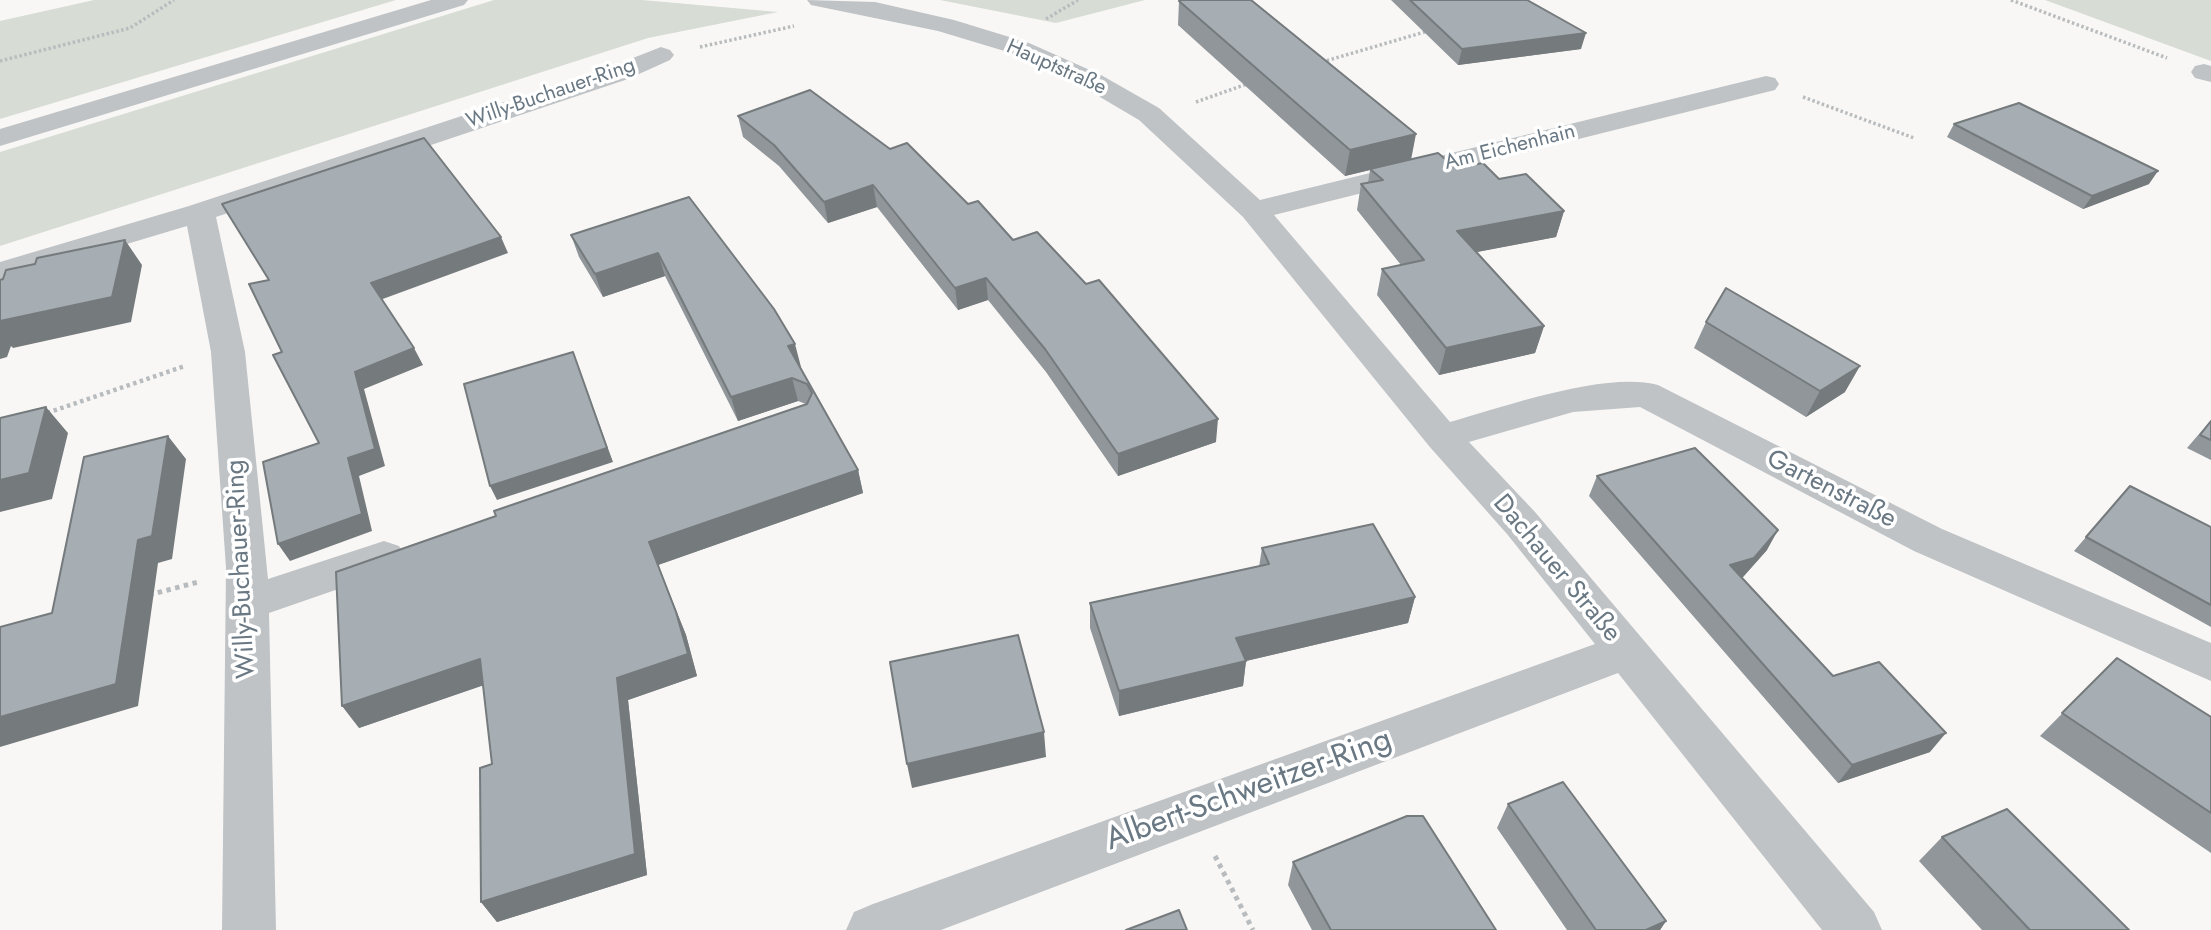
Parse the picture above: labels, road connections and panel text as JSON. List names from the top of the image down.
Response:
{
  "streets": {
    "street": [
      "Hauptstraße",
      "Willy-Buchauer-Ring",
      "Am Eichenhain",
      "Gartenstraße",
      "Dachauer Straße",
      "Albert-Schweitzer-Ring"
    ]
  },
  "crossings": [
    ["Hauptstraße", "Am Eichenhain"],
    ["Hauptstraße", "Dachauer Straße"],
    ["Am Eichenhain", "Dachauer Straße"],
    ["Gartenstraße", "Dachauer Straße"],
    ["Dachauer Straße", "Albert-Schweitzer-Ring"]
  ]
}
